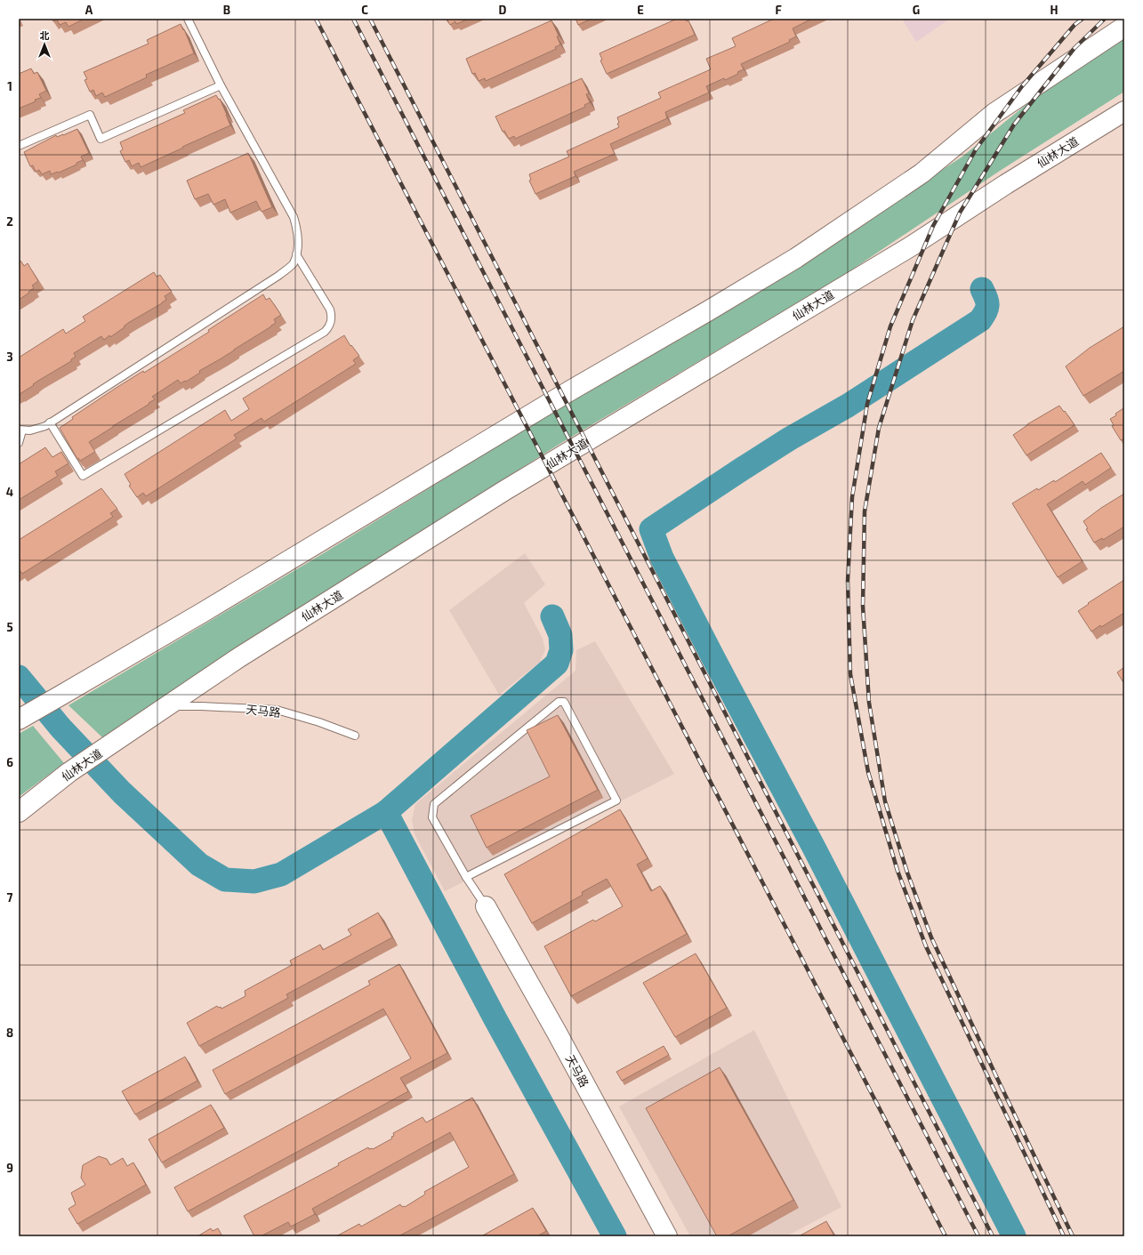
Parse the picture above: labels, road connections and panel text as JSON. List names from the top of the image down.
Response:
{
  "streets": {
    "main road": ["仙林大道", "天马路"]
  },
  "crossings": [
    ["仙林大道", "天马路"]
  ],
  "north": "top",
  "grid": {
    "columns": [
      "A",
      "B",
      "C",
      "D",
      "E",
      "F",
      "G",
      "H"
    ],
    "rows": [
      "1",
      "2",
      "3",
      "4",
      "5",
      "6",
      "7",
      "8",
      "9"
    ]
  }
}
